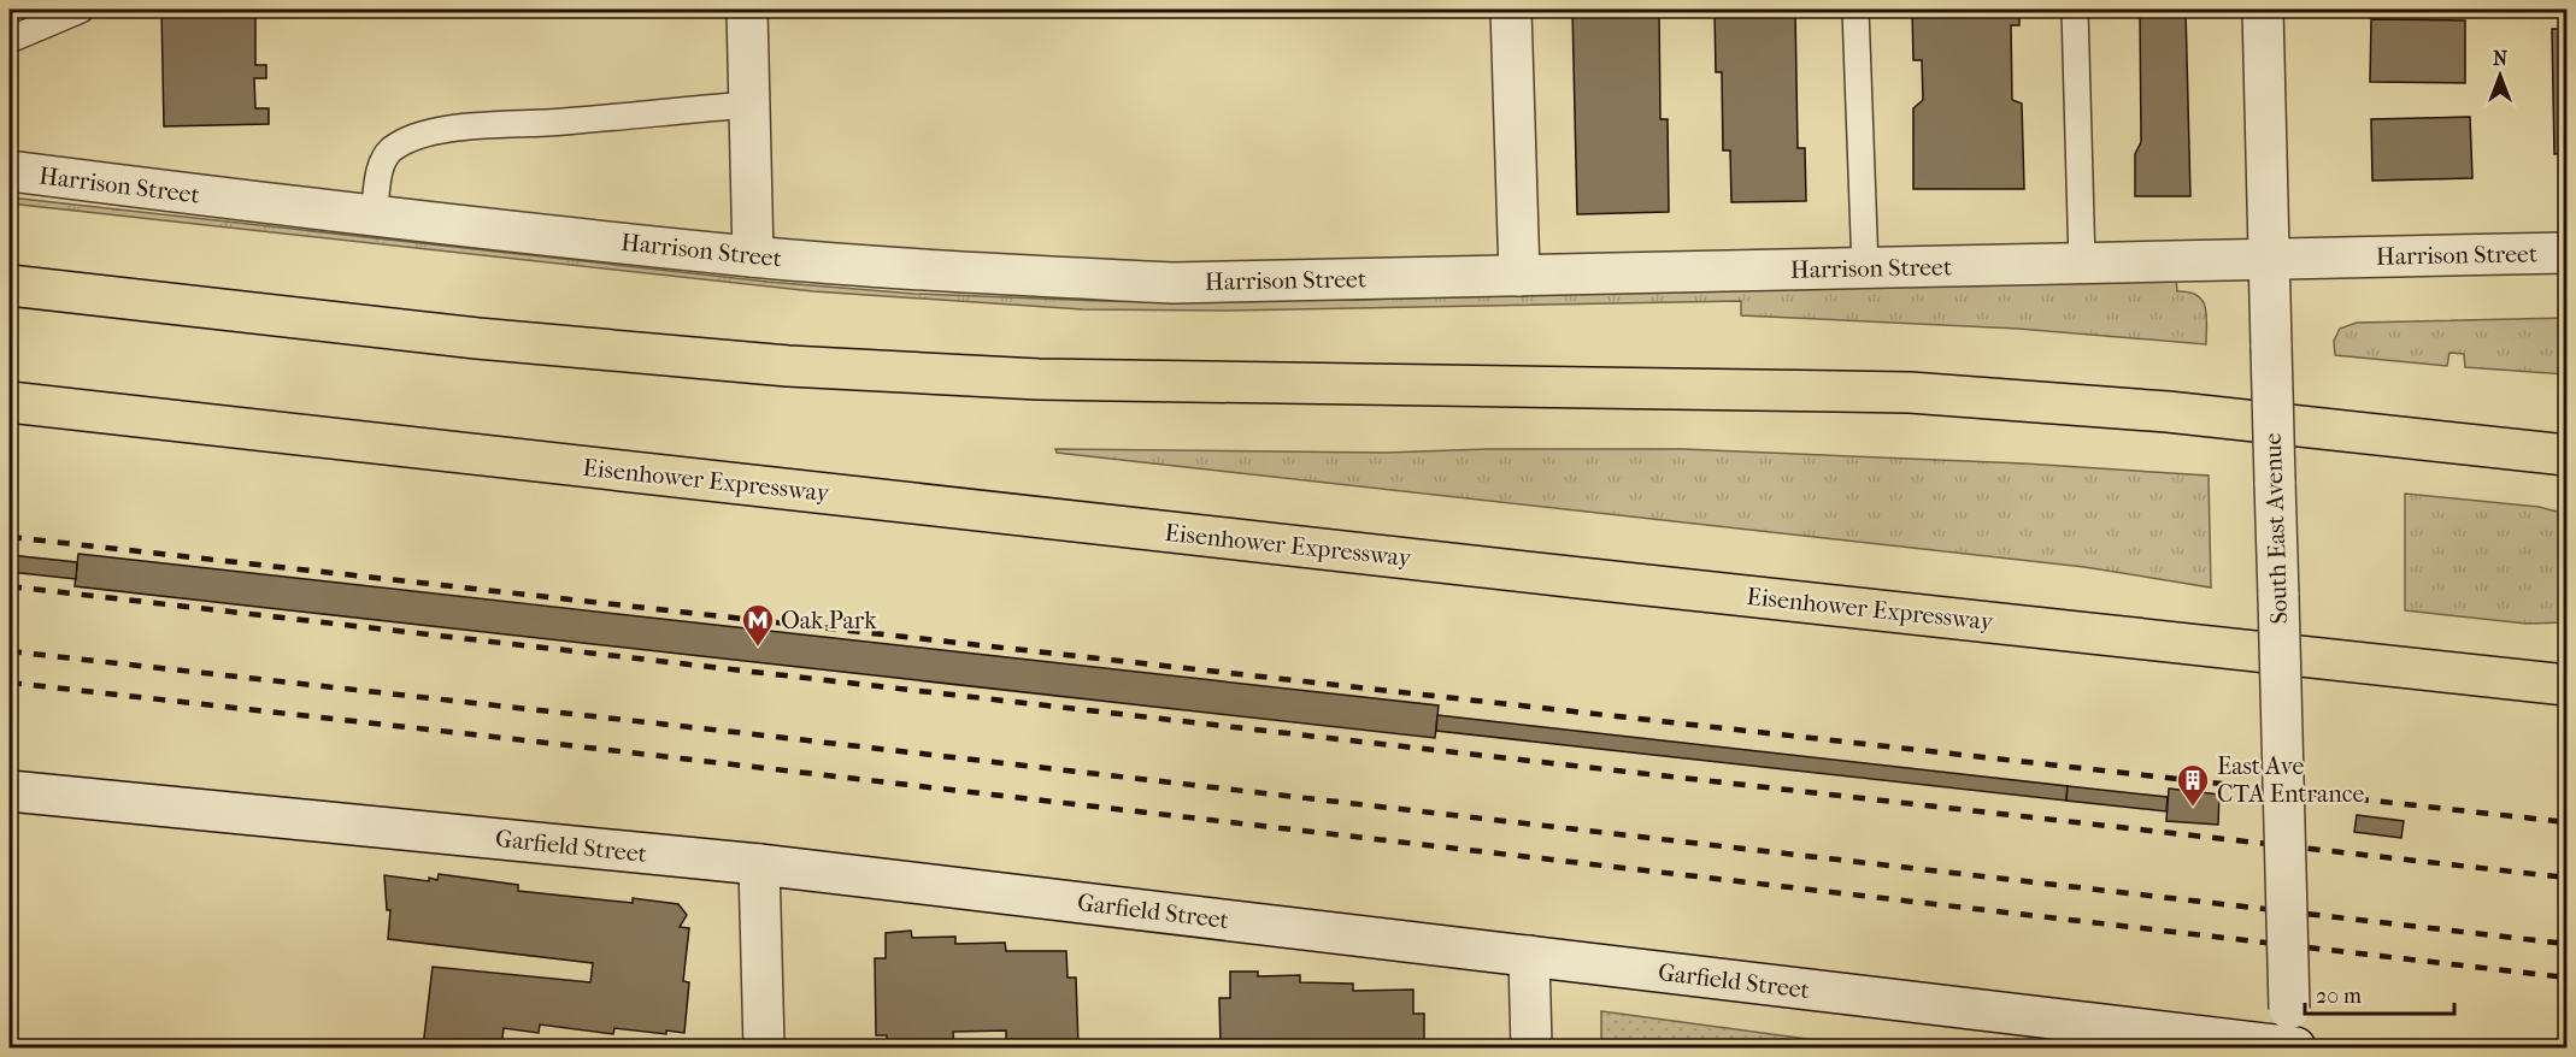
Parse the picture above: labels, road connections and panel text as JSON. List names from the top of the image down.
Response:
{
  "streets": {
    "highway": ["Eisenhower Expressway"],
    "street": ["Harrison Street", "South East Avenue", "Garfield Street"]
  },
  "crossings": [
    ["Harrison Street", "South East Avenue"],
    ["South East Avenue", "Garfield Street"]
  ],
  "places": {
    "metro station": ["Oak Park"],
    "building": ["East Ave CTA Entrance"]
  },
  "scale_bar": "20 m",
  "north": "top"
}
